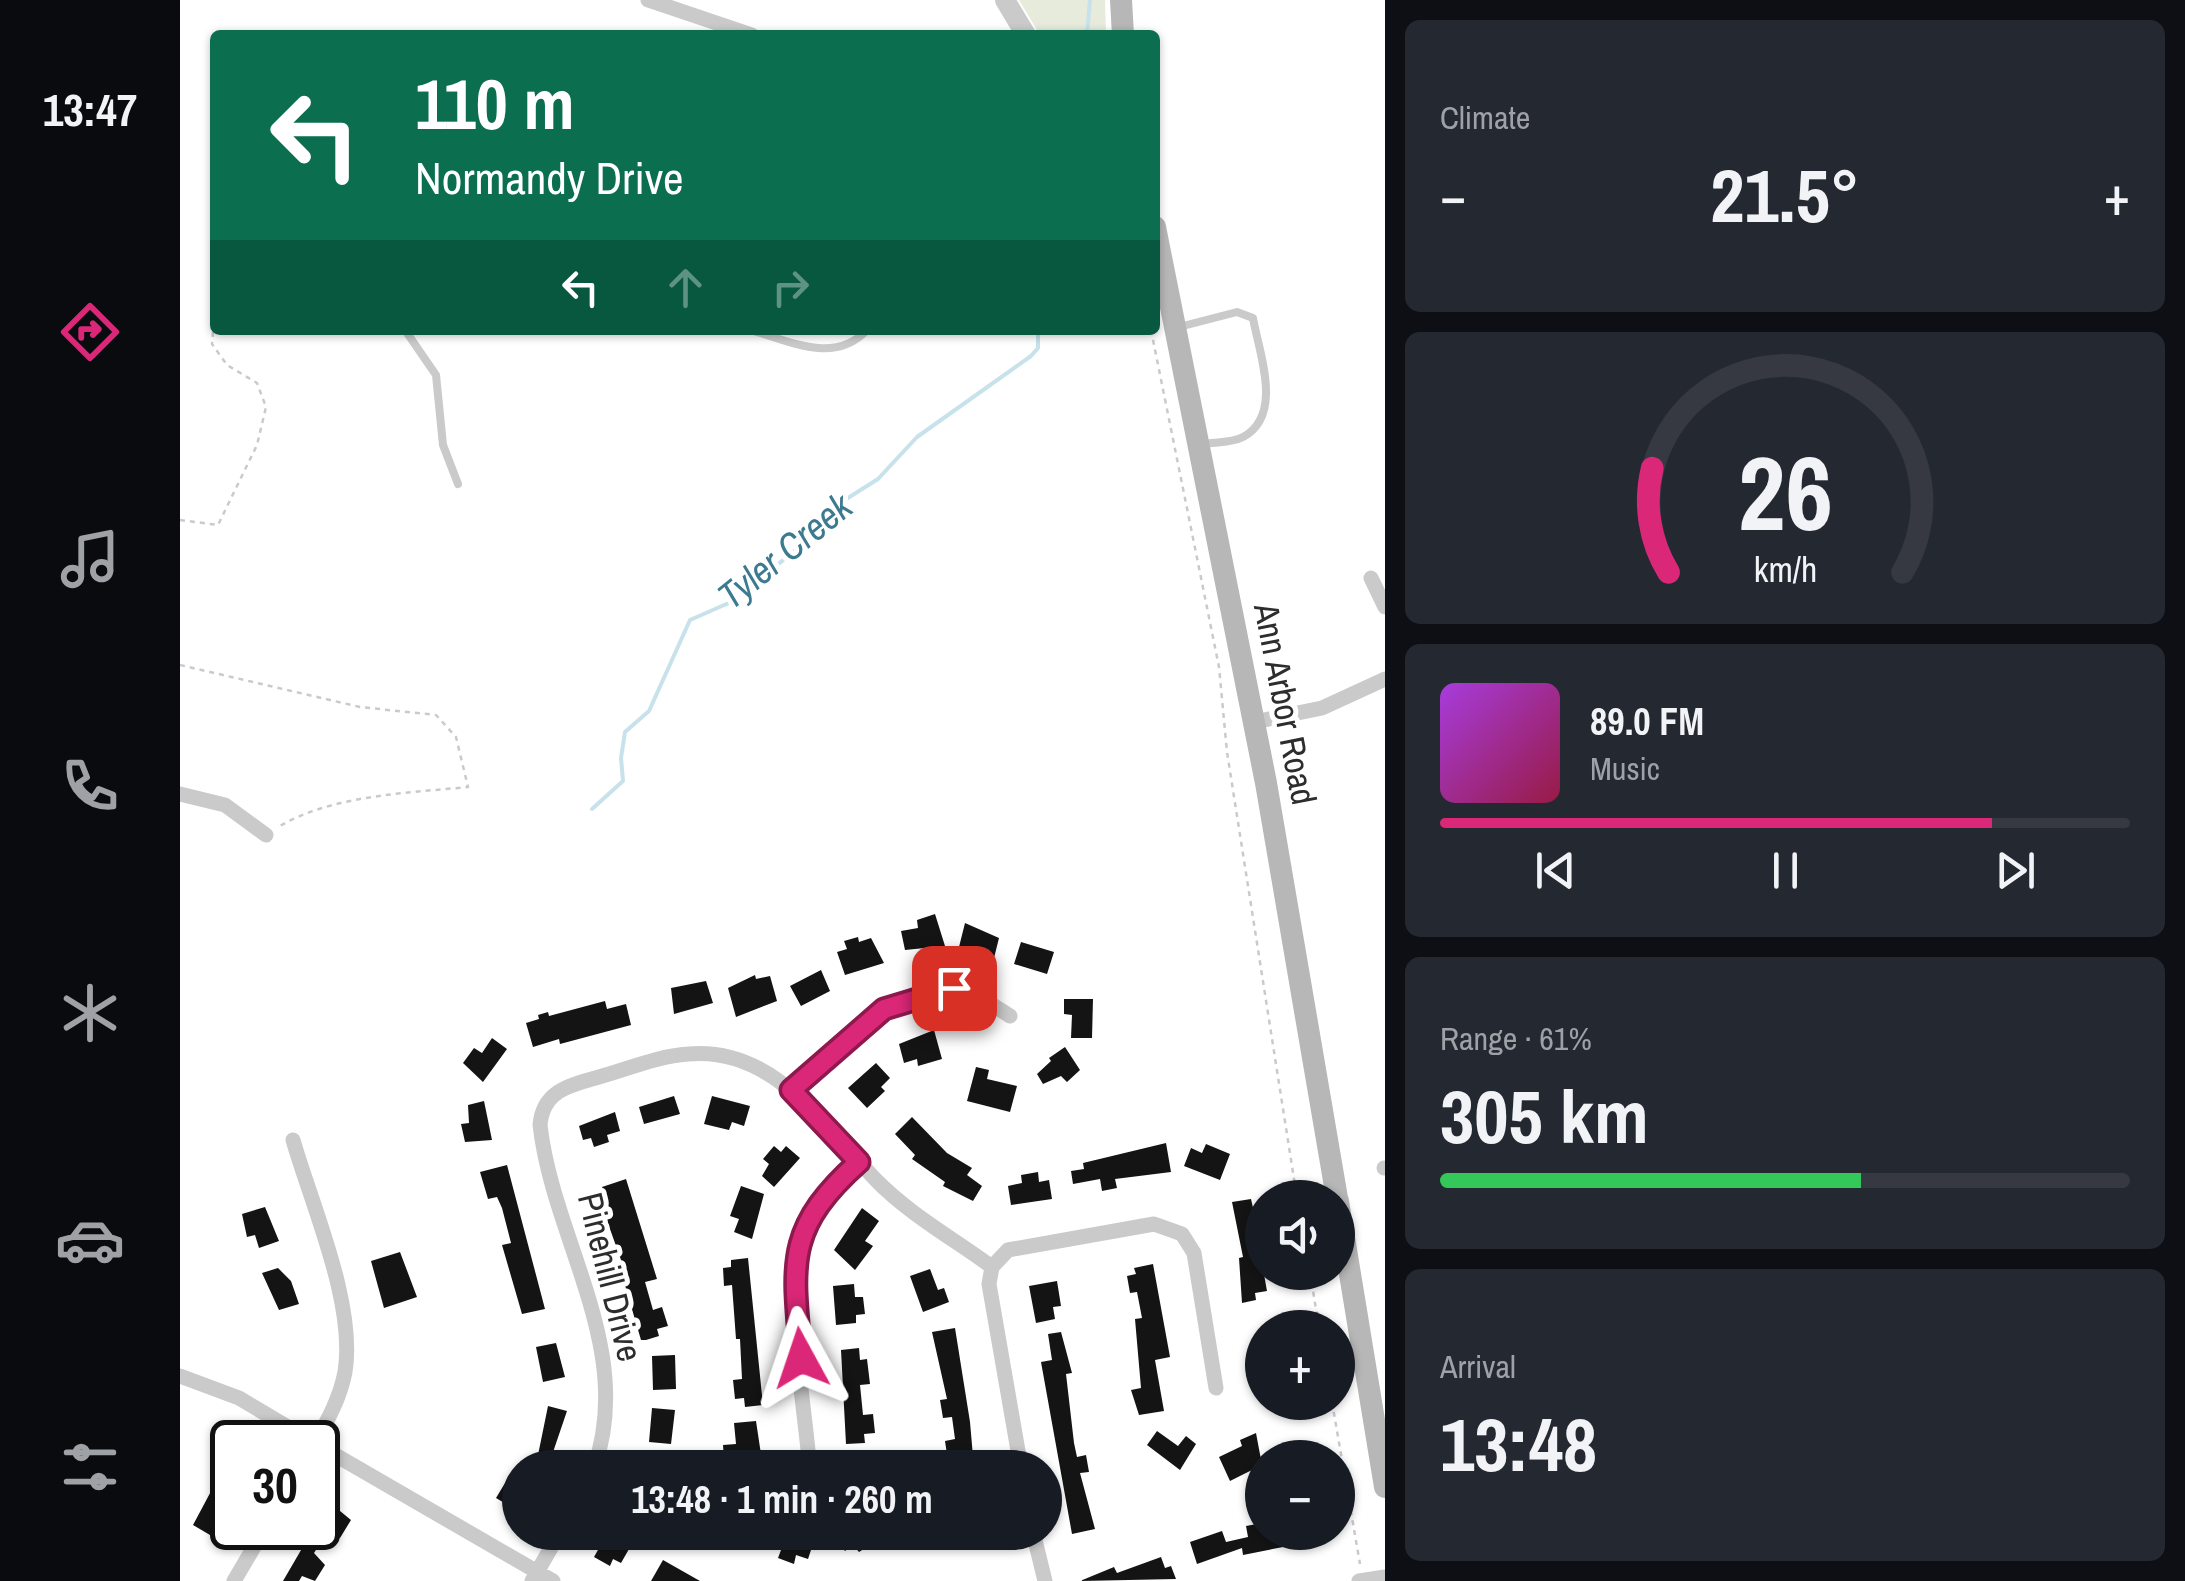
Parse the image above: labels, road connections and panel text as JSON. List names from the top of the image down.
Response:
{
  "streets": {
    "main road": ["Ann Arbor Road"],
    "street": ["Pinehill Drive"]
  },
  "water": ["Tyler Creek"],
  "page": {
    "tabs": "13:47",
    "tile": [
      "Climate",
      ["Range · 61%", "305 km"],
      ["Arrival", "13:48"]
    ],
    "turn": ["110 m", "Normandy Drive"],
    "heat": ["−", "21.5°", "+"],
    "song": ["89.0 FM", "Music"],
    "map_buttons": ["+", "−"],
    "limit": "30",
    "trip": "13:48 · 1 min · 260 m",
    "gauge": ["26", "km/h"]
  }
}
